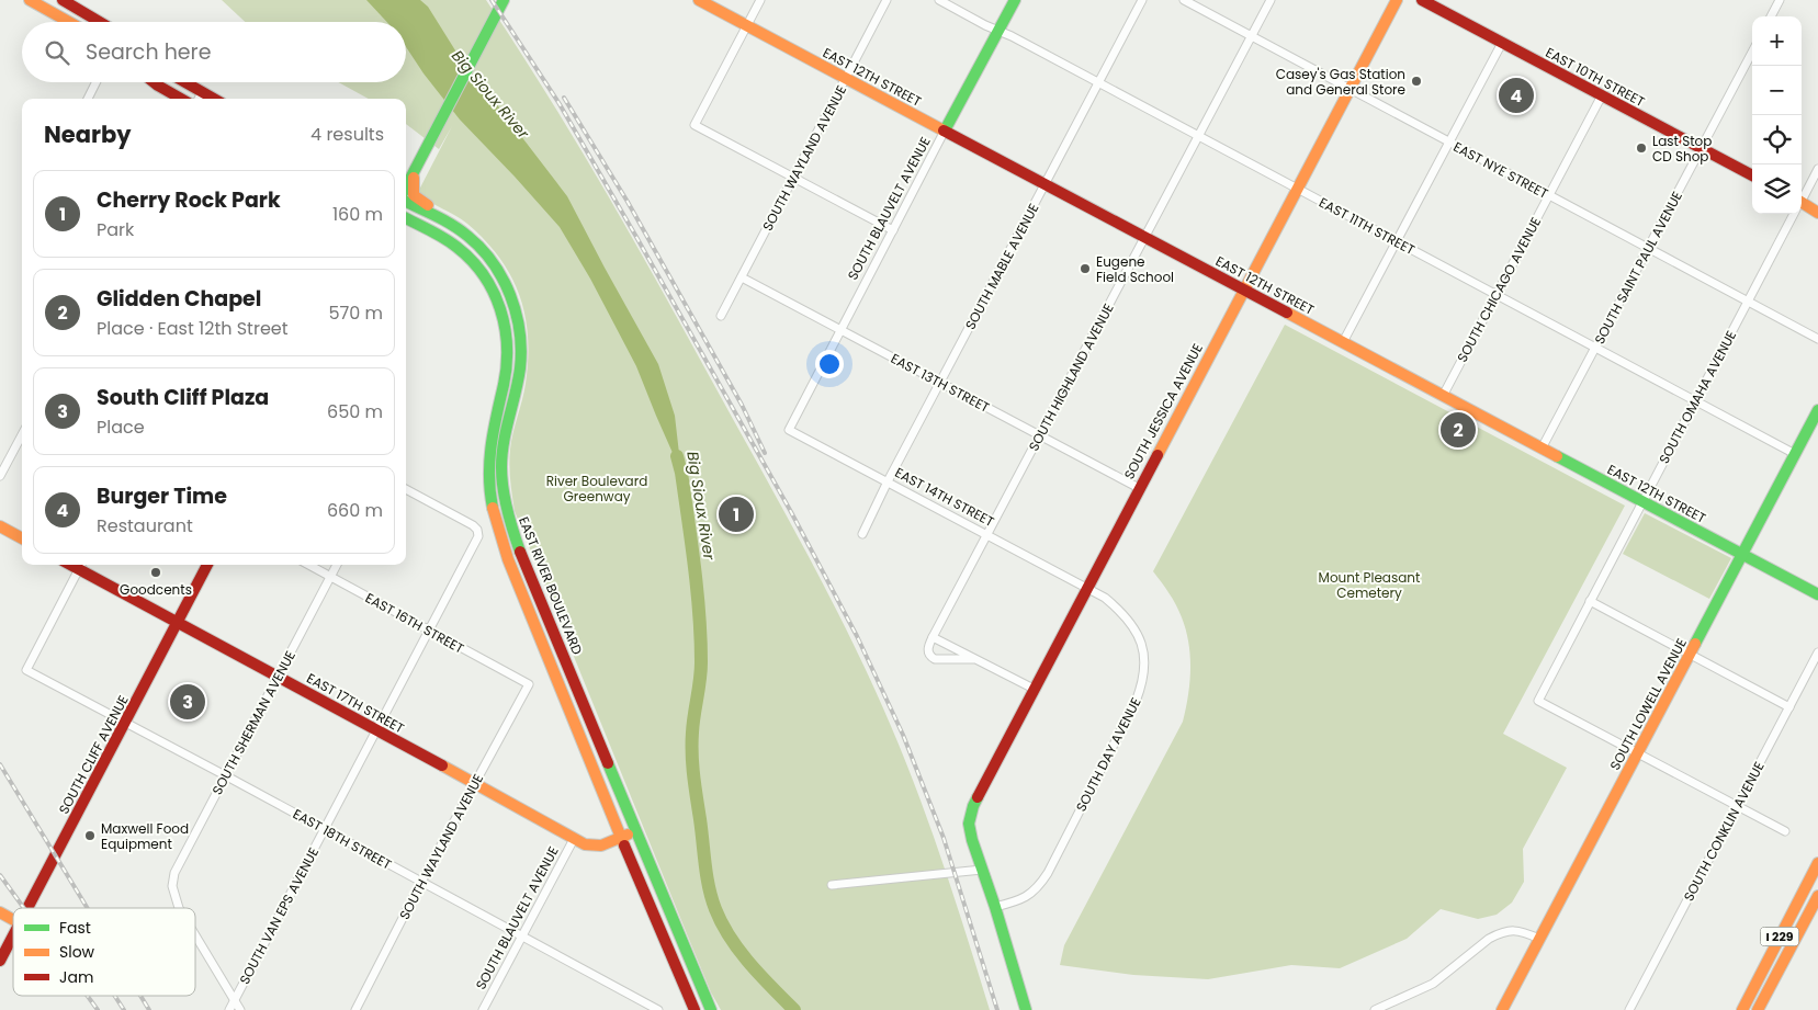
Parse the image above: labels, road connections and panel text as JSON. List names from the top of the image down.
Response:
{
  "streets": {
    "main road": [
      "EAST 12TH STREET",
      "EAST 10TH STREET",
      "SOUTH BLAUVELT AVENUE",
      "SOUTH JESSICA AVENUE",
      "EAST RIVER BOULEVARD",
      "EAST 17TH STREET",
      "SOUTH LOWELL AVENUE",
      "SOUTH CLIFF AVENUE",
      "I 229"
    ],
    "street": [
      "SOUTH WAYLAND AVENUE",
      "EAST NYE STREET",
      "EAST 11TH STREET",
      "SOUTH MABLE AVENUE",
      "SOUTH SAINT PAUL AVENUE",
      "SOUTH CHICAGO AVENUE",
      "SOUTH HIGHLAND AVENUE",
      "EAST 13TH STREET",
      "SOUTH OMAHA AVENUE",
      "EAST 14TH STREET",
      "EAST 16TH STREET",
      "SOUTH SHERMAN AVENUE",
      "SOUTH DAY AVENUE",
      "SOUTH CONKLIN AVENUE",
      "EAST 18TH STREET",
      "SOUTH VAN EPS AVENUE"
    ]
  },
  "crossings": [
    ["EAST 12TH STREET", "SOUTH WAYLAND AVENUE"],
    ["EAST 12TH STREET", "SOUTH BLAUVELT AVENUE"],
    ["EAST 12TH STREET", "SOUTH MABLE AVENUE"],
    ["EAST 12TH STREET", "SOUTH SAINT PAUL AVENUE"],
    ["EAST 12TH STREET", "SOUTH CHICAGO AVENUE"],
    ["EAST 12TH STREET", "SOUTH HIGHLAND AVENUE"],
    ["EAST 12TH STREET", "SOUTH OMAHA AVENUE"],
    ["EAST 12TH STREET", "SOUTH JESSICA AVENUE"],
    ["EAST 12TH STREET", "SOUTH LOWELL AVENUE"],
    ["EAST 10TH STREET", "SOUTH SAINT PAUL AVENUE"],
    ["EAST 10TH STREET", "SOUTH CHICAGO AVENUE"],
    ["SOUTH WAYLAND AVENUE", "EAST 13TH STREET"],
    ["SOUTH WAYLAND AVENUE", "EAST 16TH STREET"],
    ["SOUTH WAYLAND AVENUE", "EAST 17TH STREET"],
    ["SOUTH WAYLAND AVENUE", "EAST 18TH STREET"],
    ["EAST NYE STREET", "SOUTH SAINT PAUL AVENUE"],
    ["EAST NYE STREET", "SOUTH CHICAGO AVENUE"],
    ["EAST NYE STREET", "SOUTH HIGHLAND AVENUE"],
    ["EAST NYE STREET", "SOUTH OMAHA AVENUE"],
    ["EAST NYE STREET", "SOUTH JESSICA AVENUE"],
    ["SOUTH BLAUVELT AVENUE", "EAST 11TH STREET"],
    ["SOUTH BLAUVELT AVENUE", "EAST 13TH STREET"],
    ["SOUTH BLAUVELT AVENUE", "EAST 14TH STREET"],
    ["SOUTH BLAUVELT AVENUE", "EAST 17TH STREET"],
    ["SOUTH BLAUVELT AVENUE", "EAST 18TH STREET"],
    ["EAST 11TH STREET", "SOUTH MABLE AVENUE"],
    ["EAST 11TH STREET", "SOUTH SAINT PAUL AVENUE"],
    ["EAST 11TH STREET", "SOUTH CHICAGO AVENUE"],
    ["EAST 11TH STREET", "SOUTH HIGHLAND AVENUE"],
    ["EAST 11TH STREET", "SOUTH OMAHA AVENUE"],
    ["EAST 11TH STREET", "SOUTH JESSICA AVENUE"],
    ["EAST 11TH STREET", "SOUTH LOWELL AVENUE"],
    ["SOUTH MABLE AVENUE", "EAST 13TH STREET"],
    ["SOUTH MABLE AVENUE", "EAST 14TH STREET"],
    ["SOUTH HIGHLAND AVENUE", "EAST 13TH STREET"],
    ["SOUTH HIGHLAND AVENUE", "EAST 14TH STREET"],
    ["EAST 13TH STREET", "SOUTH JESSICA AVENUE"],
    ["SOUTH OMAHA AVENUE", "SOUTH LOWELL AVENUE"],
    ["SOUTH JESSICA AVENUE", "EAST 14TH STREET"],
    ["SOUTH JESSICA AVENUE", "SOUTH DAY AVENUE"],
    ["EAST 14TH STREET", "SOUTH DAY AVENUE"],
    ["EAST RIVER BOULEVARD", "EAST 17TH STREET"],
    ["EAST 16TH STREET", "SOUTH SHERMAN AVENUE"],
    ["EAST 16TH STREET", "SOUTH VAN EPS AVENUE"],
    ["EAST 17TH STREET", "SOUTH SHERMAN AVENUE"],
    ["EAST 17TH STREET", "SOUTH CLIFF AVENUE"],
    ["EAST 17TH STREET", "EAST 18TH STREET"],
    ["EAST 17TH STREET", "SOUTH VAN EPS AVENUE"],
    ["SOUTH SHERMAN AVENUE", "EAST 18TH STREET"],
    ["SOUTH SHERMAN AVENUE", "SOUTH VAN EPS AVENUE"],
    ["SOUTH CLIFF AVENUE", "EAST 18TH STREET"],
    ["EAST 18TH STREET", "SOUTH VAN EPS AVENUE"]
  ],
  "water": ["Big Sioux River"],
  "parks": ["River Boulevard Greenway", "Mount Pleasant Cemetery"],
  "places": [
    "Casey's Gas Station and General Store",
    "Last Stop CD Shop",
    "Eugene Field School",
    "Goodcents",
    "Maxwell Food Equipment"
  ],
  "legend": ["Fast", "Slow", "Jam"],
  "page": {
    "map_buttons": ["+", "−"],
    "search": "Search here",
    "pins": [
      "4",
      "2",
      "1",
      "3"
    ],
    "heading": ["Nearby", "4 results"],
    "list": [
      {
        "mark": "1",
        "name": "Cherry Rock Park",
        "note": "Park",
        "value": "160 m"
      },
      {
        "mark": "2",
        "name": "Glidden Chapel",
        "note": "Place · East 12th Street",
        "value": "570 m"
      },
      {
        "mark": "3",
        "name": "South Cliff Plaza",
        "note": "Place",
        "value": "650 m"
      },
      {
        "mark": "4",
        "name": "Burger Time",
        "note": "Restaurant",
        "value": "660 m"
      }
    ]
  }
}
